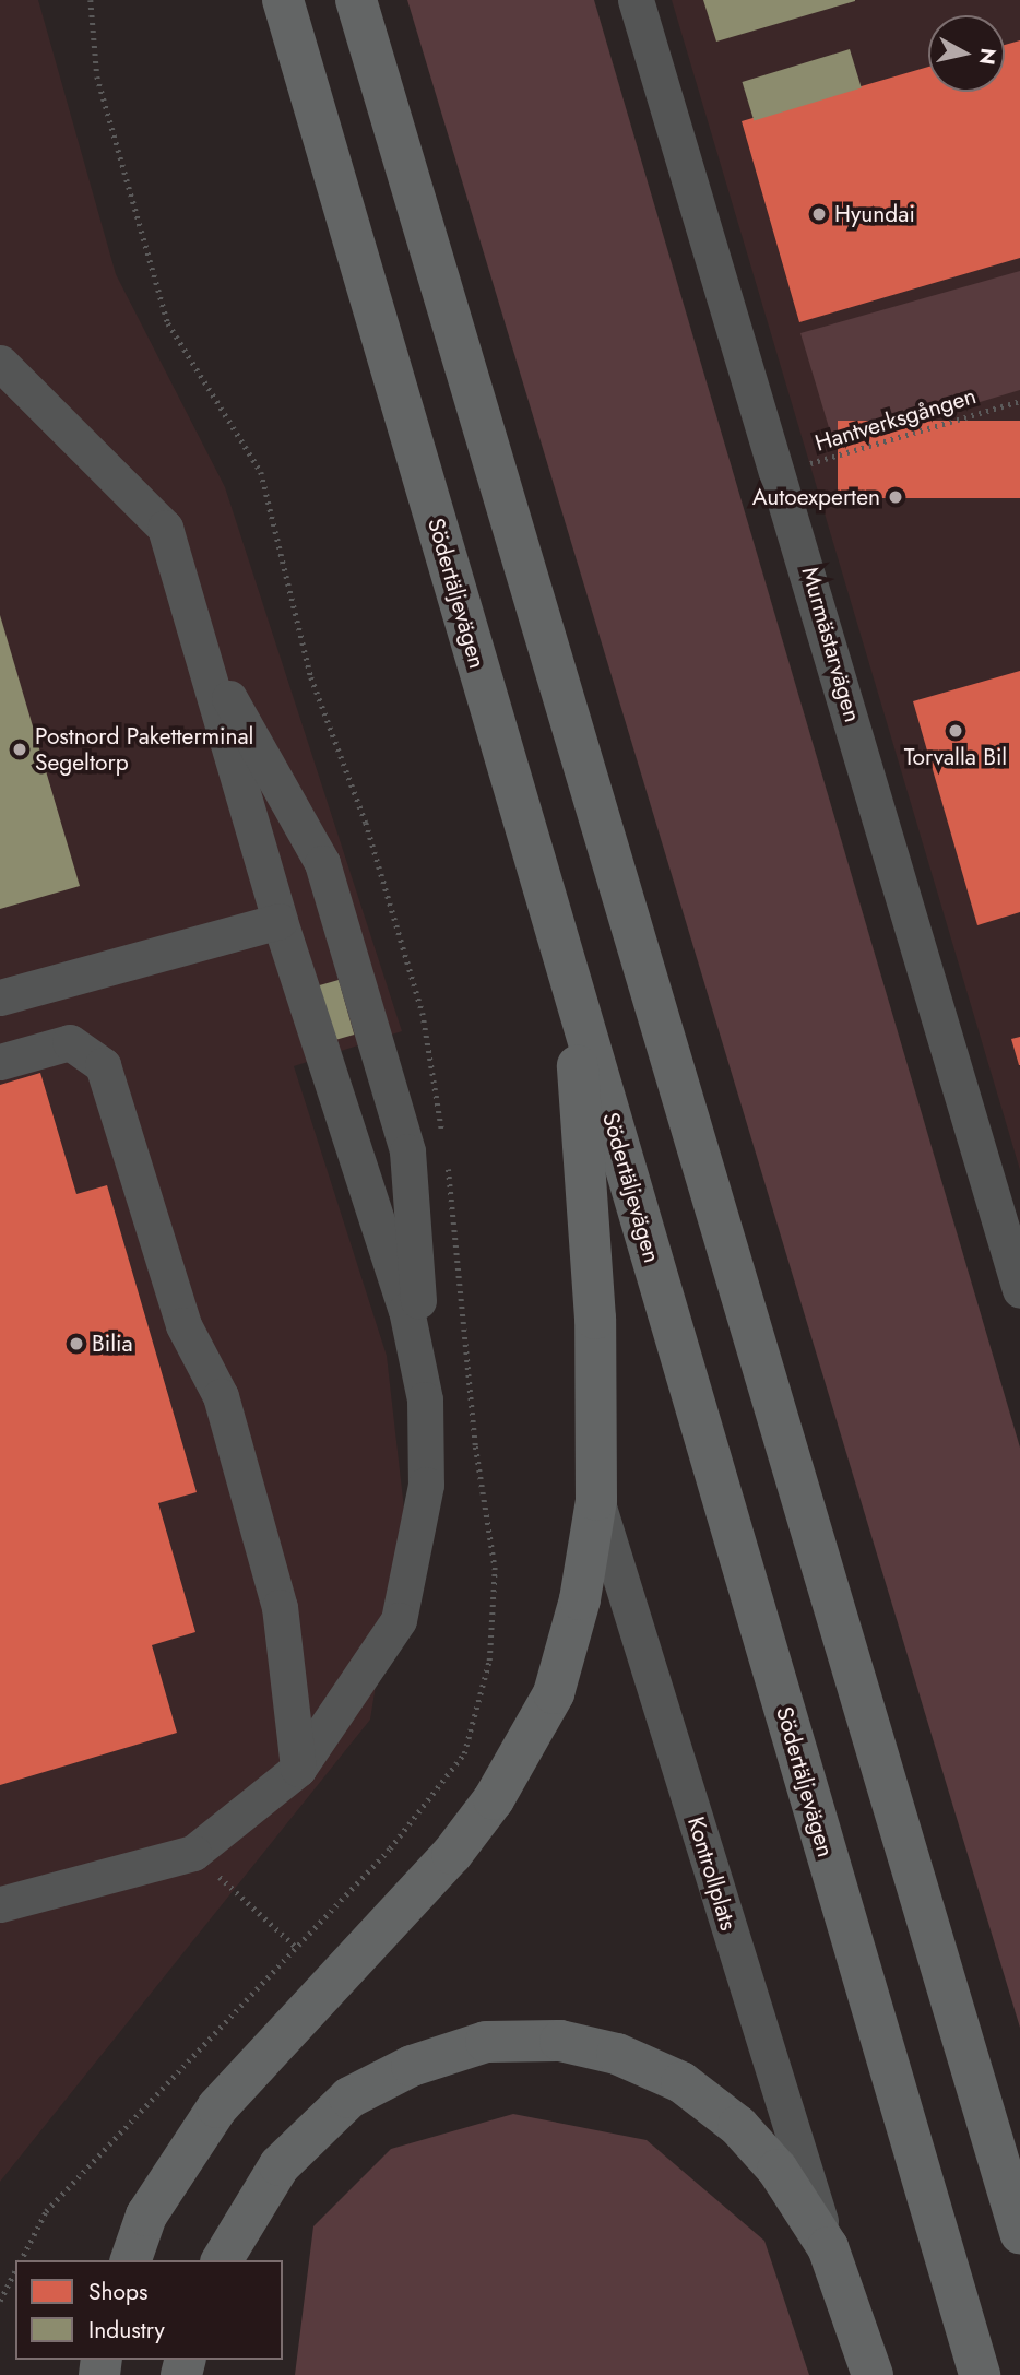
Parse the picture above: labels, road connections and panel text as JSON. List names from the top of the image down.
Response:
{
  "streets": {
    "highway": ["Södertäljevägen"],
    "street": ["Murmästarvägen", "Kontrollplats"],
    "path": ["Hantverksgången"]
  },
  "crossings": [
    ["Hantverksgången", "Murmästarvägen"]
  ],
  "places": [
    "Hyundai",
    "Autoexperten",
    "Torvalla Bil",
    "Postnord Paketterminal Segeltorp",
    "Bilia"
  ],
  "legend": ["Shops", "Industry"],
  "north": "right"
}
